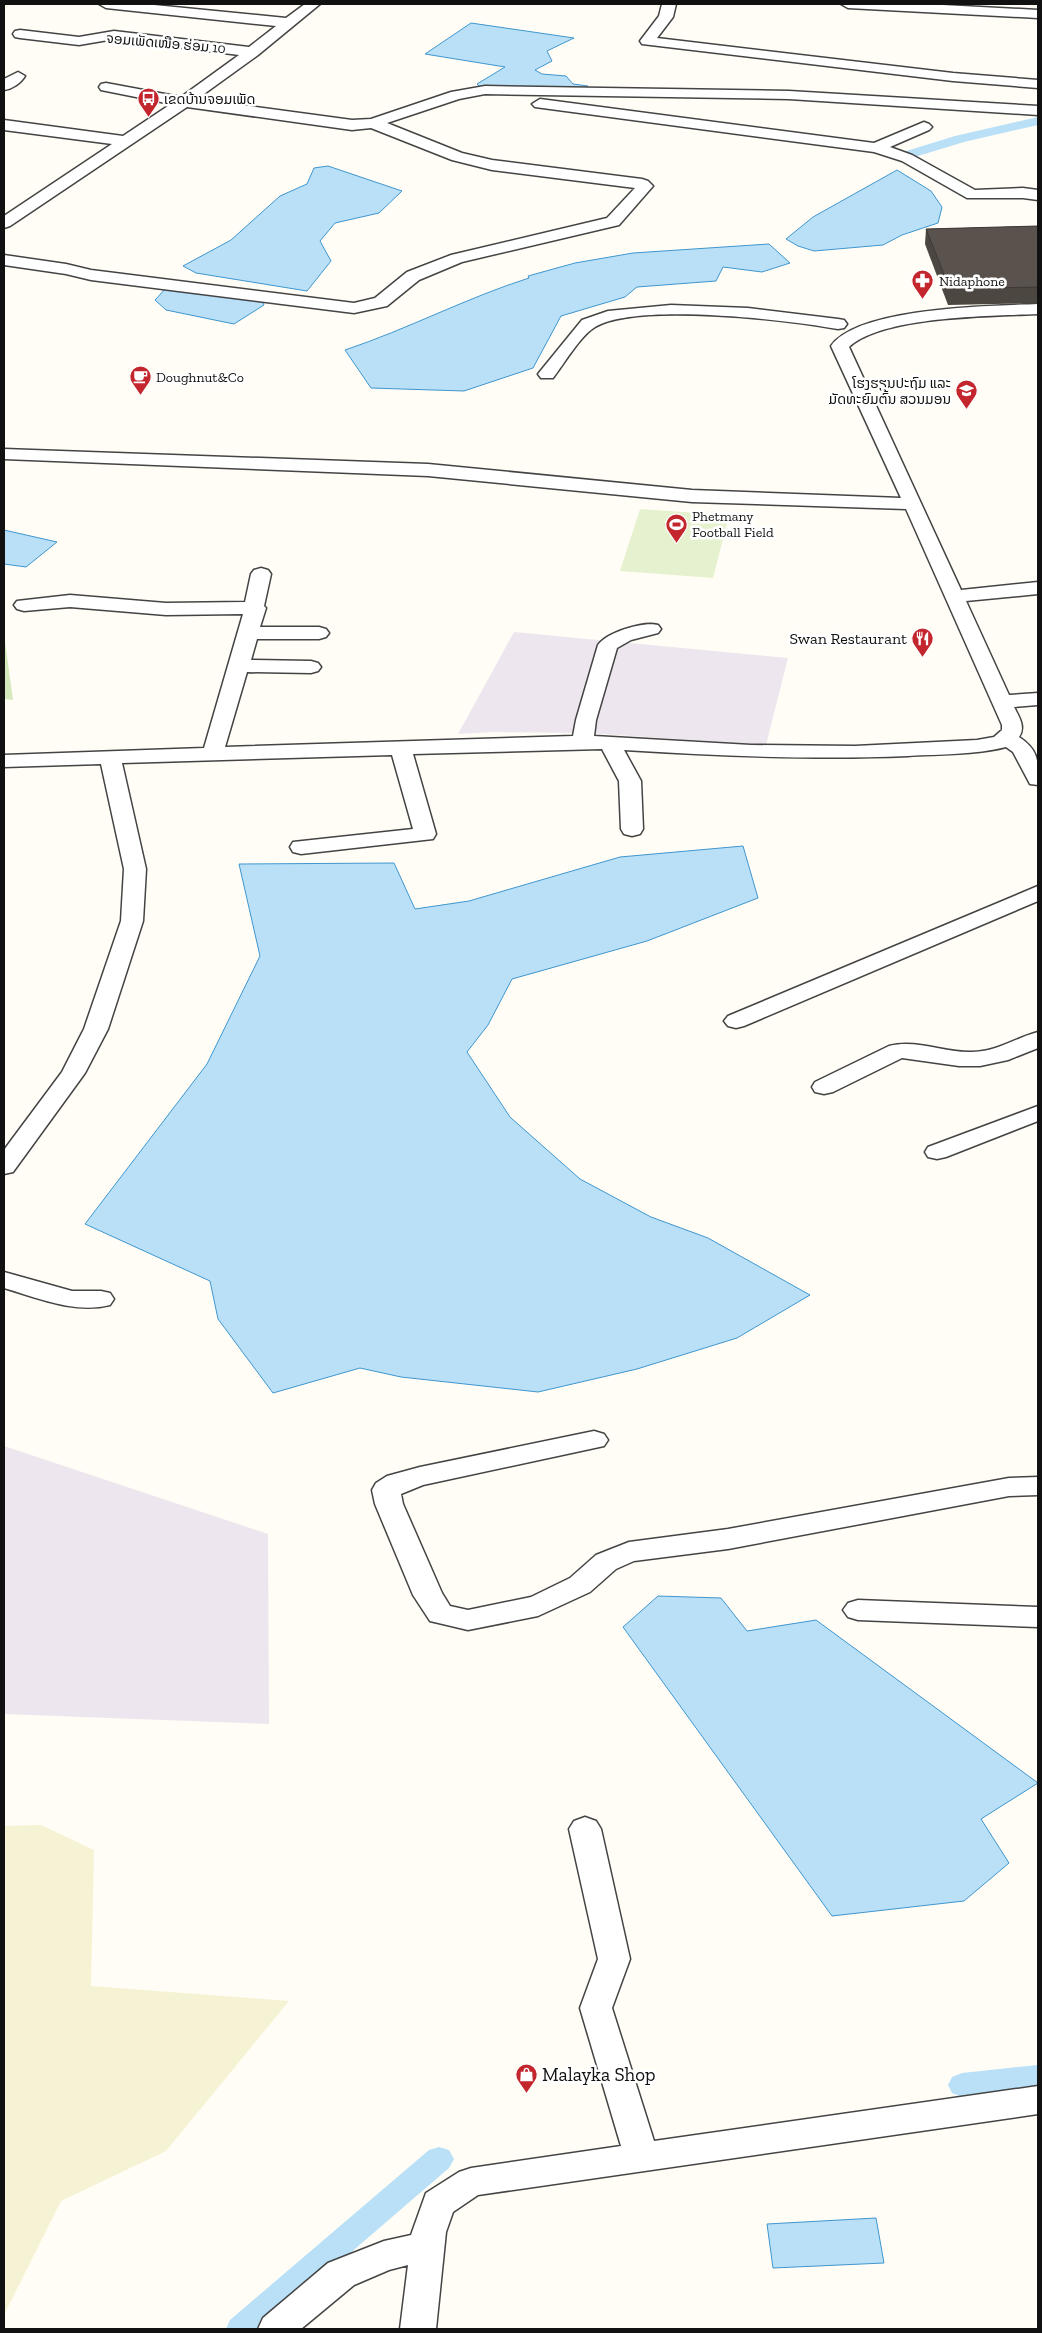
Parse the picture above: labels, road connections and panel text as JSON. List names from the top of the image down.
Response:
{
  "streets": {
    "street": ["ຈອມເພັດເໜືອ ຮ່ອມ 10"]
  },
  "places": {
    "bus stop": ["ເຂດບ້ານຈອມເພັດ"],
    "pharmacy": ["Nidaphone"],
    "cafe": ["Doughnut&Co"],
    "school or university": ["ໂຮງຮຽນປະຖົມ ແລະ ມັດທະຍົມຕົ້ນ ສວນມອນ"],
    "sports": ["Phetmany Football Field"],
    "restaurant": ["Swan Restaurant"],
    "shop": ["Malayka Shop"]
  }
}
